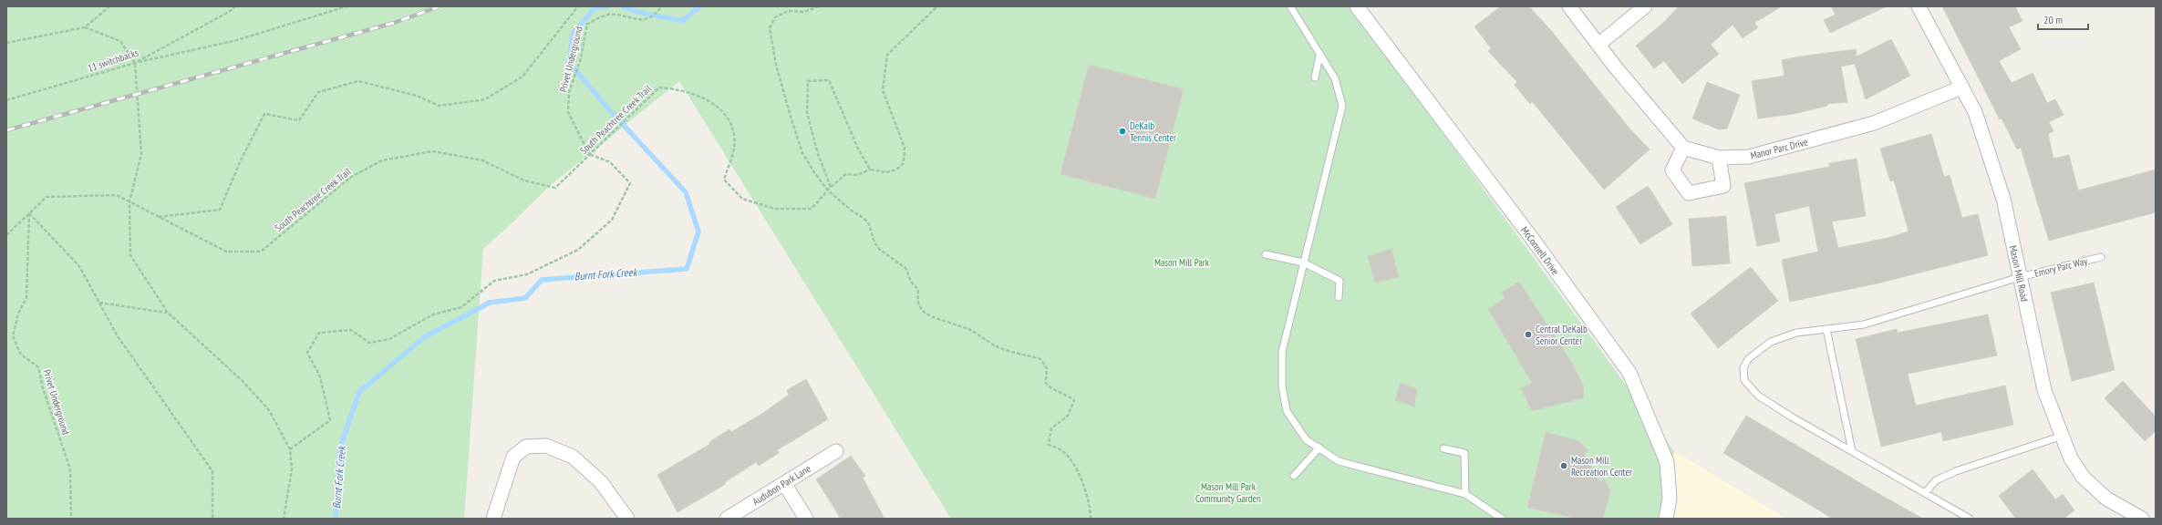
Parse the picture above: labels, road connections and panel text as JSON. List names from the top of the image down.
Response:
{
  "streets": {
    "street": [
      "Manor Parc Drive",
      "McConnell Drive",
      "Mason Mill Road",
      "Audubon Park Lane"
    ],
    "lane": ["Emory Parc Way"],
    "path": ["Privet Underground", "11 switchbacks", "South Peachtree Creek Trail"]
  },
  "crossings": [
    ["Privet Underground", "South Peachtree Creek Trail"],
    ["Manor Parc Drive", "Mason Mill Road"],
    ["Emory Parc Way", "Mason Mill Road"]
  ],
  "water": ["Burnt Fork Creek"],
  "parks": ["Mason Mill Park", "Mason Mill Park Community Garden"],
  "places": ["DeKalb Tennis Center", "Central DeKalb Senior Center", "Mason Mill Recreation Center"],
  "scale_bar": "20 m"
}
